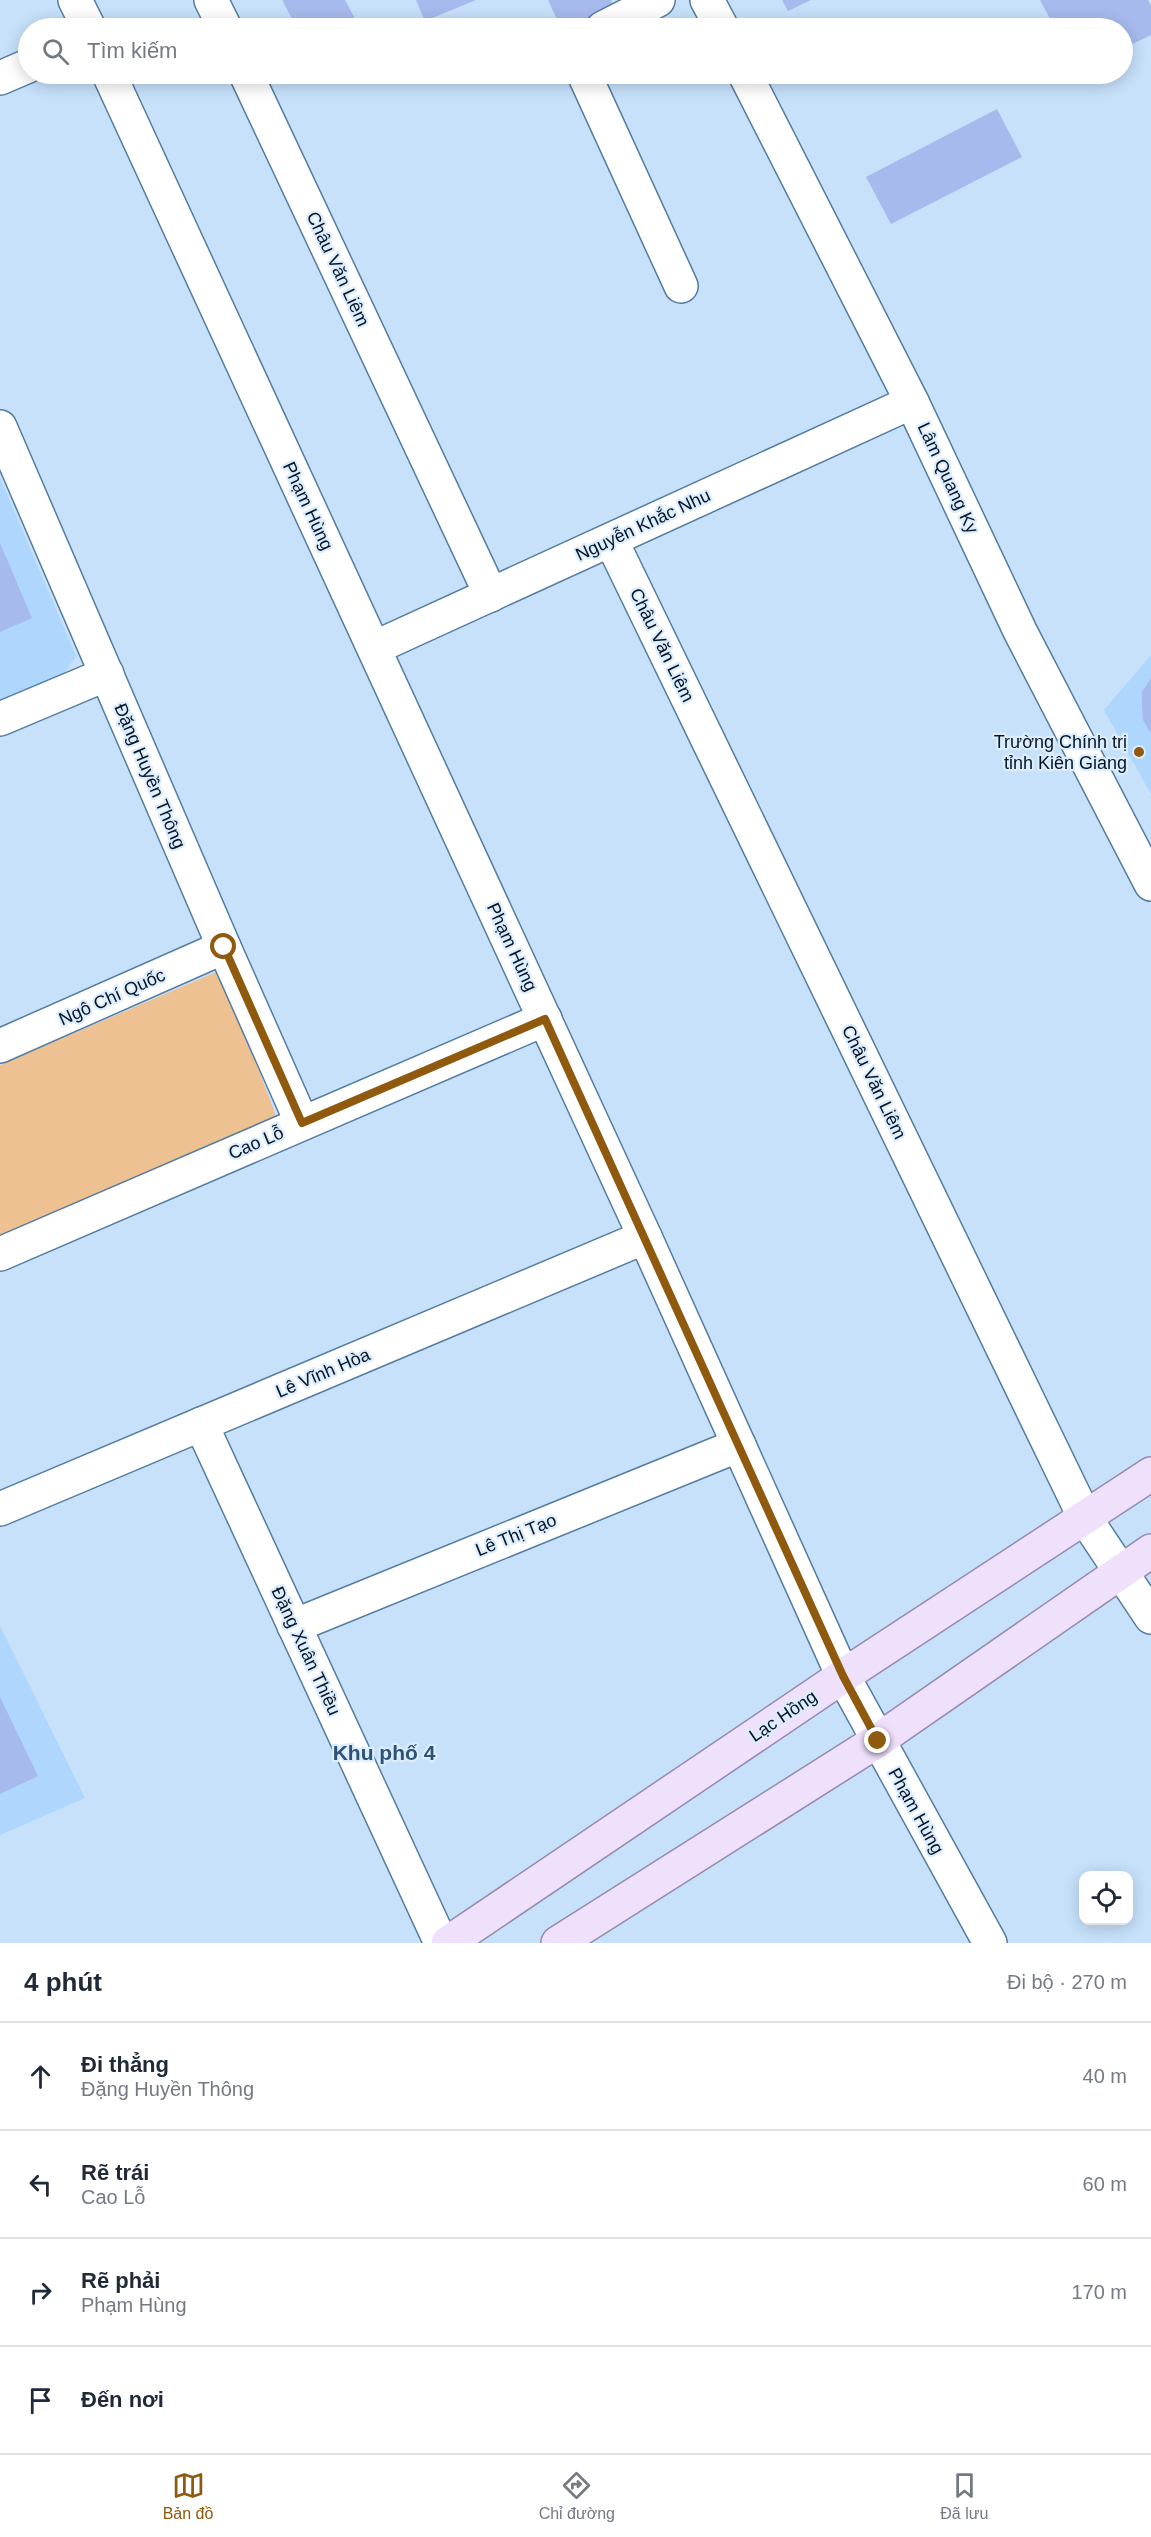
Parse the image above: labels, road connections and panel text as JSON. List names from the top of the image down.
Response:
{
  "streets": {
    "main road": ["Lạc Hồng"],
    "street": [
      "Châu Văn Liêm",
      "Lâm Quang Ky",
      "Phạm Hùng",
      "Nguyễn Khắc Nhu",
      "Đặng Huyền Thông",
      "Ngô Chí Quốc",
      "Cao Lỗ",
      "Lê Vĩnh Hòa",
      "Lê Thị Tạo",
      "Đặng Xuân Thiều"
    ]
  },
  "crossings": [
    ["Châu Văn Liêm", "Nguyễn Khắc Nhu"],
    ["Châu Văn Liêm", "Lạc Hồng"],
    ["Lâm Quang Ky", "Nguyễn Khắc Nhu"],
    ["Phạm Hùng", "Nguyễn Khắc Nhu"],
    ["Phạm Hùng", "Cao Lỗ"],
    ["Phạm Hùng", "Lê Vĩnh Hòa"],
    ["Phạm Hùng", "Lê Thị Tạo"],
    ["Phạm Hùng", "Lạc Hồng"],
    ["Đặng Huyền Thông", "Ngô Chí Quốc"],
    ["Đặng Huyền Thông", "Cao Lỗ"],
    ["Lê Vĩnh Hòa", "Đặng Xuân Thiều"],
    ["Lê Thị Tạo", "Đặng Xuân Thiều"]
  ],
  "districts": ["Khu phố 4"],
  "places": ["Trường Chính trị tỉnh Kiên Giang"],
  "page": {
    "search": "Tìm kiếm",
    "heading": ["4 phút", "Đi bộ · 270 m"],
    "list": [
      ["Đi thẳng", "Đặng Huyền Thông", "40 m"],
      ["Rẽ trái", "Cao Lỗ", "60 m"],
      ["Rẽ phải", "Phạm Hùng", "170 m"],
      "Đến nơi"
    ],
    "nav": ["Bản đồ", "Chỉ đường", "Đã lưu"]
  }
}
